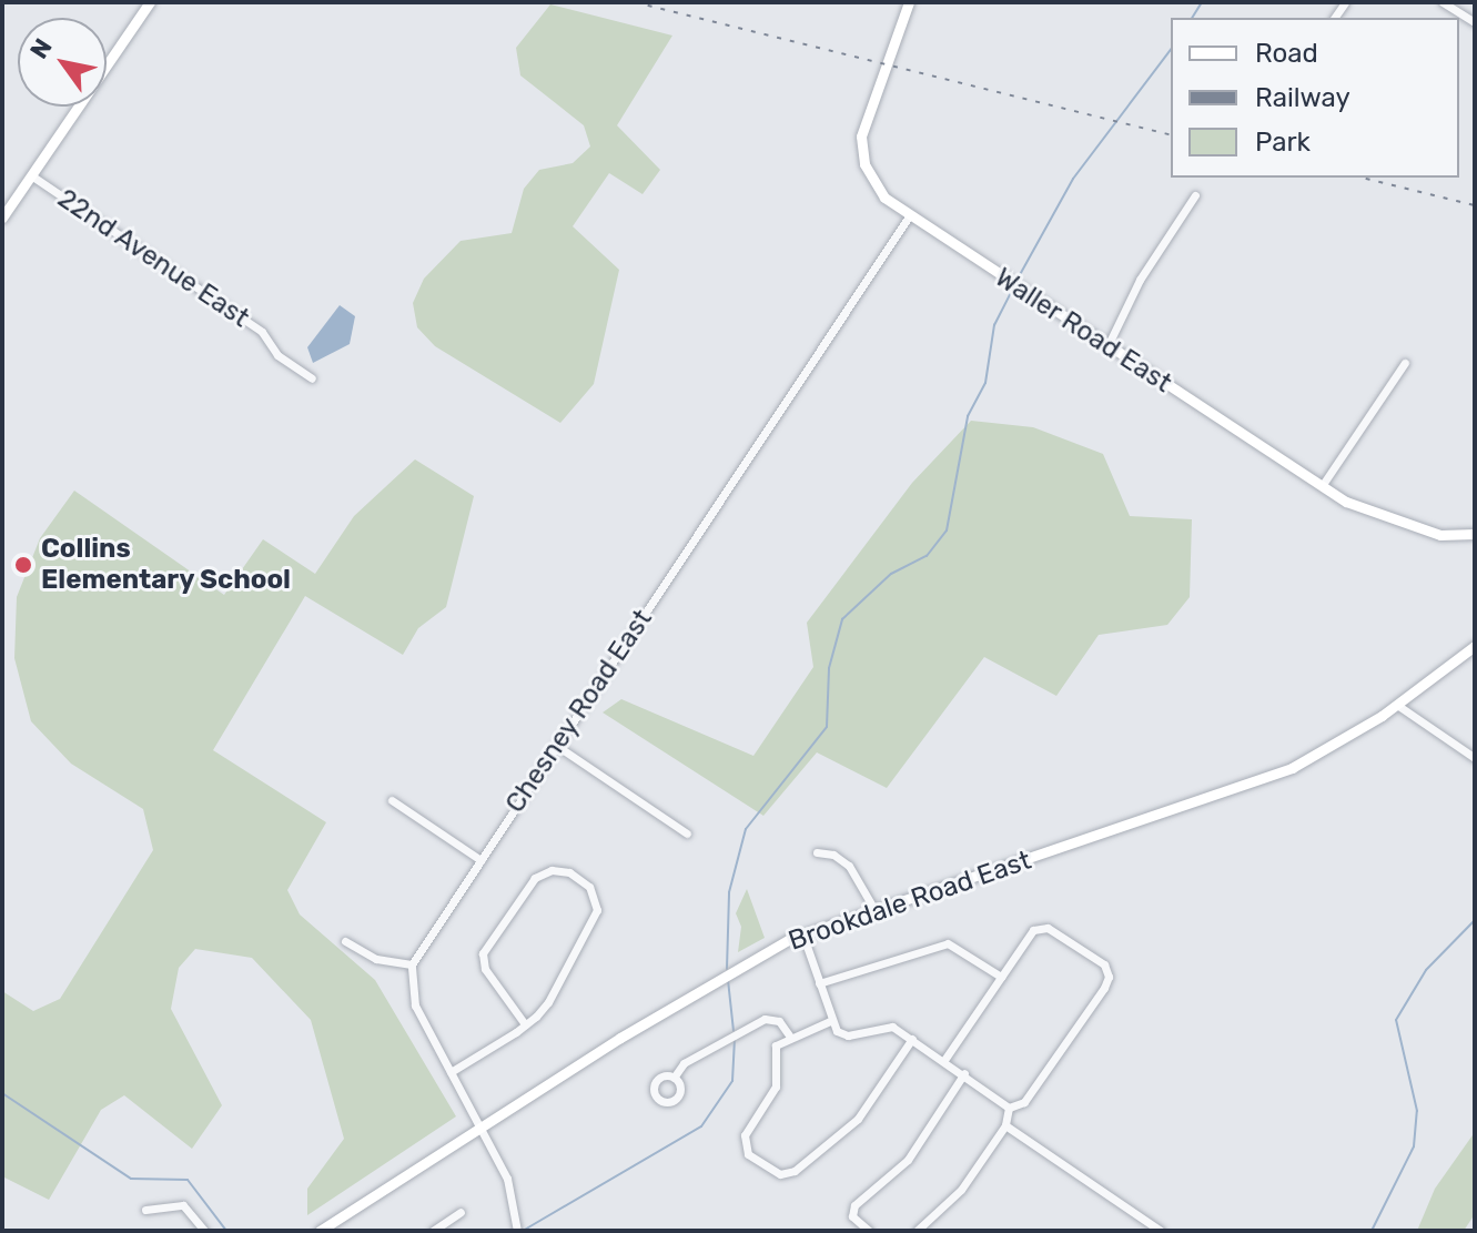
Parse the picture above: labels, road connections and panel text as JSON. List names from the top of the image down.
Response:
{
  "streets": {
    "main road": ["Waller Road East", "Brookdale Road East"],
    "street": ["22nd Avenue East", "Chesney Road East"]
  },
  "crossings": [
    ["Waller Road East", "Chesney Road East"]
  ],
  "places": ["Collins Elementary School"],
  "legend": ["Road", "Railway", "Park"],
  "north": "top left"
}
